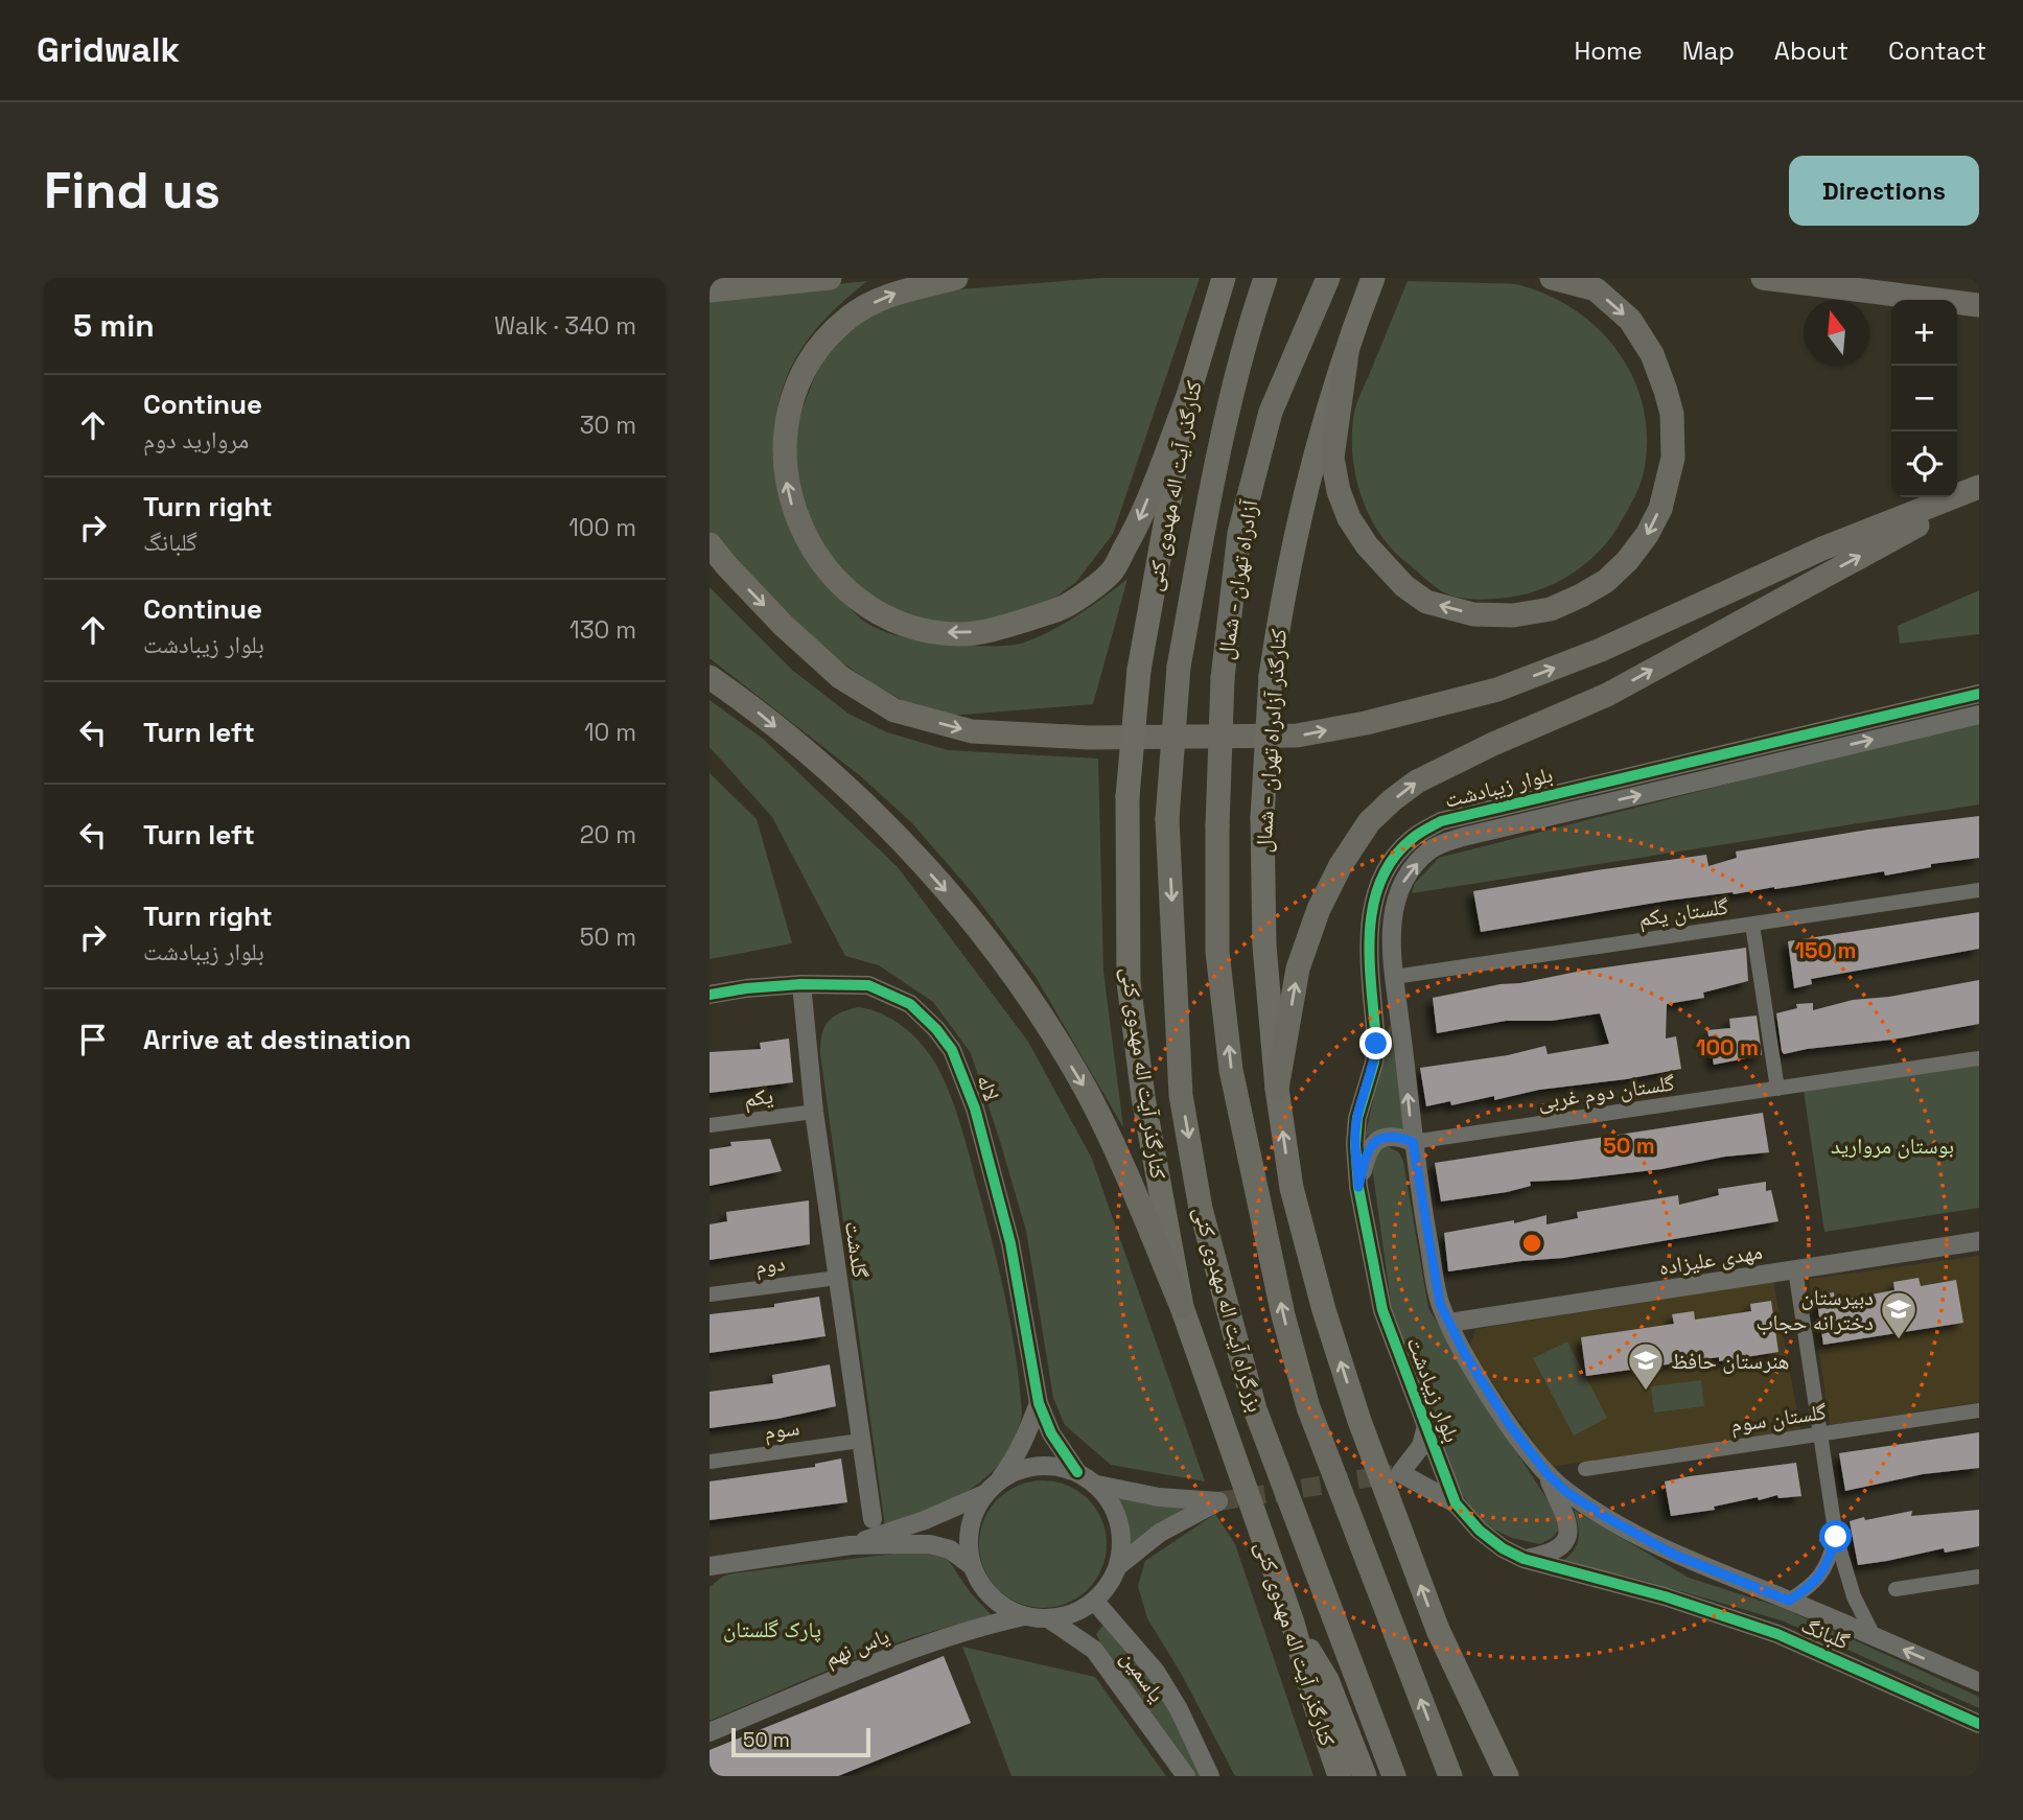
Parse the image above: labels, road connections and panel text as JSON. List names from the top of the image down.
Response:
{
  "streets": {
    "highway": ["آزادراه تهران - شمال", "بزرگراه آیت اله مهدوی کنی"],
    "main road": ["کنارگذر آیت اله مهدوی کنی", "کنارگذر آزادراه تهران - شمال"],
    "street": [
      "بلوار زیبادشت",
      "گلستان یکم",
      "لاله",
      "گلستان دوم غربی",
      "یکم",
      "گلدشت",
      "مهدی علیزاده",
      "دوم",
      "گلستان سوم",
      "سوم",
      "گلبانگ",
      "یاس نهم",
      "یاسمین"
    ]
  },
  "crossings": [
    ["آزادراه تهران - شمال", "بزرگراه آیت اله مهدوی کنی"],
    ["بلوار زیبادشت", "گلستان یکم"],
    ["بلوار زیبادشت", "گلستان دوم غربی"],
    ["بلوار زیبادشت", "مهدی علیزاده"],
    ["بلوار زیبادشت", "گلبانگ"],
    ["لاله", "گلدشت"],
    ["لاله", "یاس نهم"],
    ["لاله", "یاسمین"],
    ["یکم", "گلدشت"],
    ["گلدشت", "دوم"],
    ["گلدشت", "سوم"],
    ["یاس نهم", "یاسمین"]
  ],
  "parks": ["بوستان مروارید", "پارک گلستان"],
  "places": {
    "school or university": ["دبیرستان دخترانه حجاب", "هنرستان حافظ"]
  },
  "scale_bar": "50 m",
  "north": "top",
  "page": {
    "header": "Gridwalk",
    "nav": [
      "Home",
      "Map",
      "About",
      "Contact"
    ],
    "buttons": "Directions",
    "title": "Find us",
    "heading": ["5 min", "Walk · 340 m"],
    "map_buttons": ["+", "−"],
    "list": [
      ["Continue", "مروارید دوم", "30 m"],
      ["Turn right", "گلبانگ", "100 m"],
      ["Continue", "بلوار زیبادشت", "130 m"],
      ["Turn left", "10 m"],
      ["Turn left", "20 m"],
      ["Turn right", "بلوار زیبادشت", "50 m"],
      "Arrive at destination"
    ],
    "scale": "50 m"
  },
  "rings": ["150 m", "100 m", "50 m"]
}
